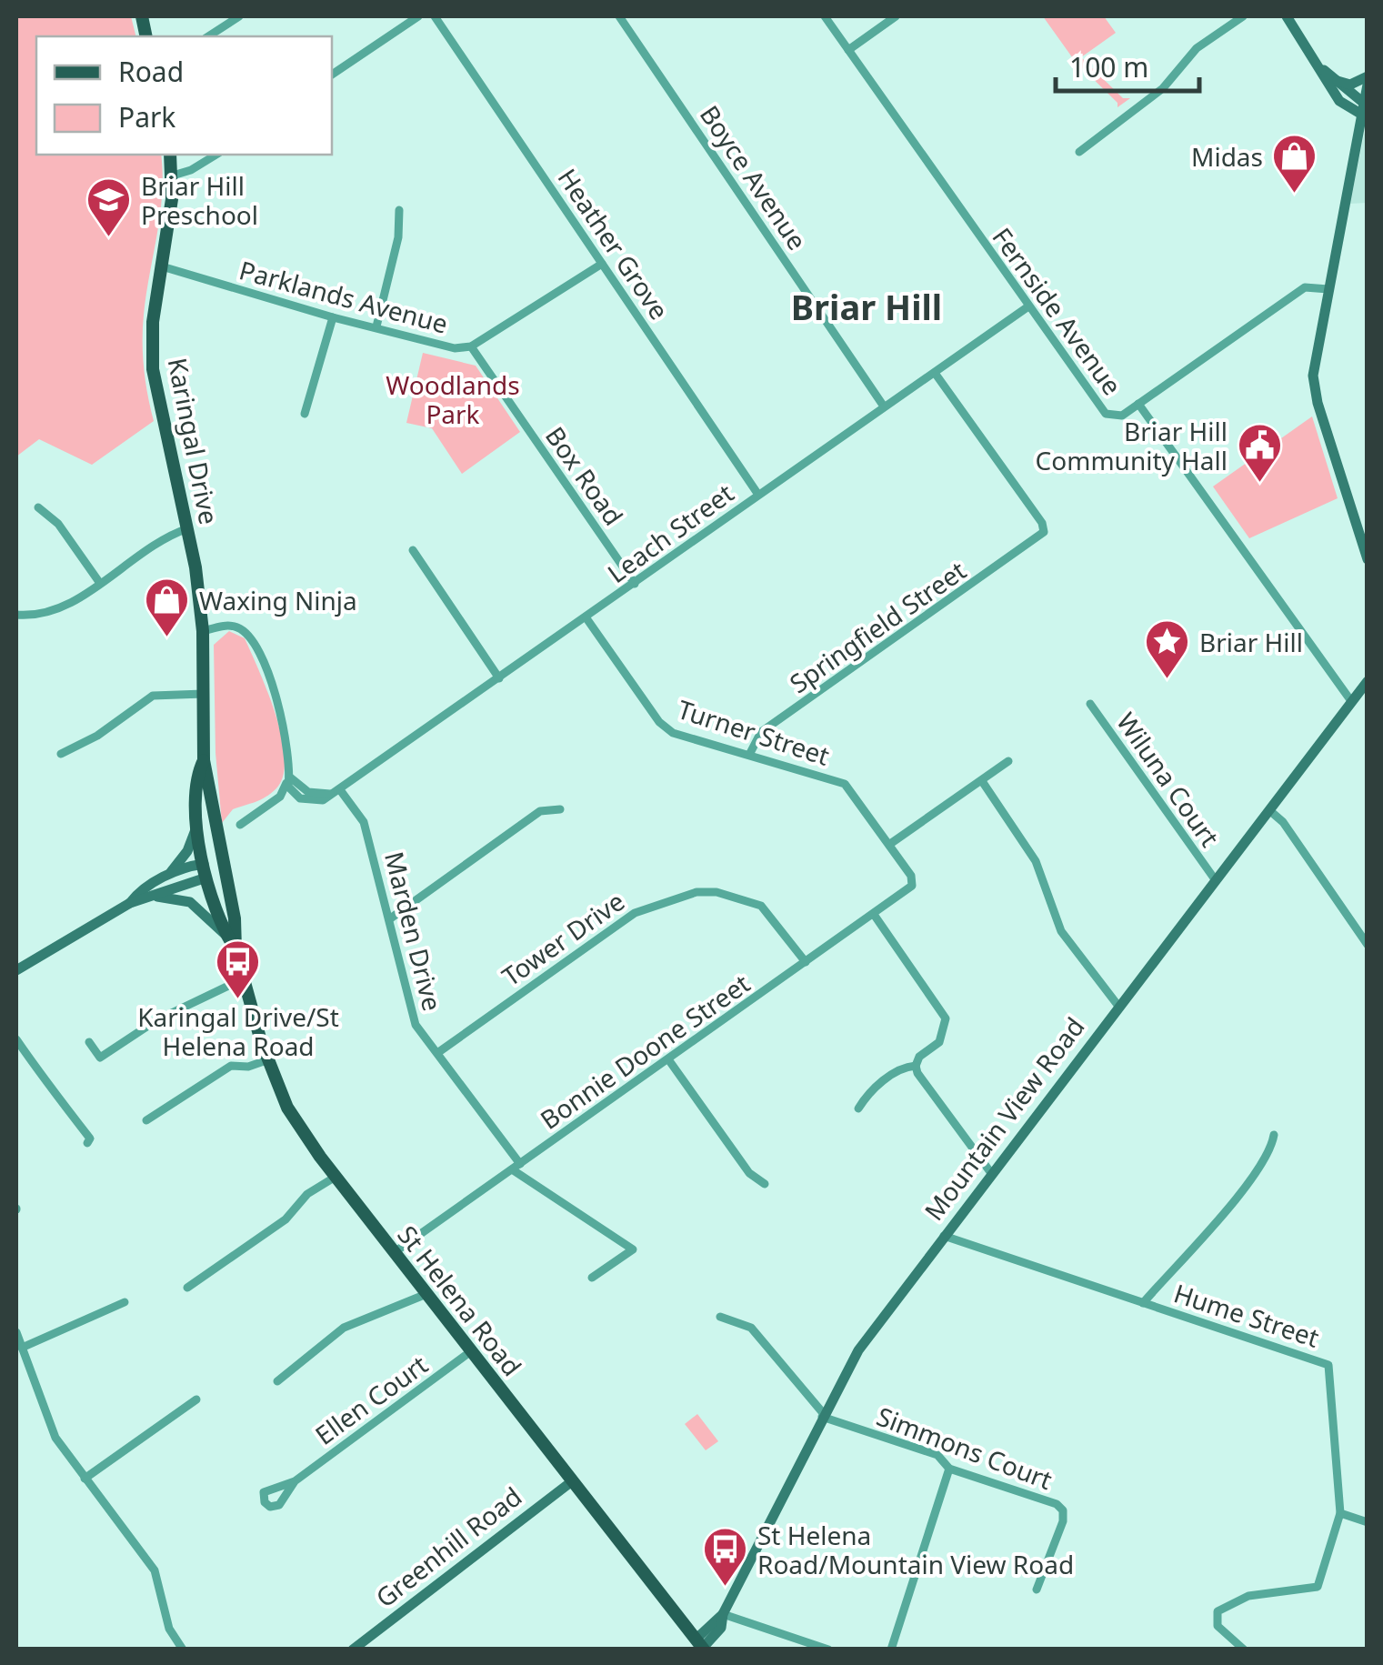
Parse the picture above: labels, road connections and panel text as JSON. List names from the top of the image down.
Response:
{
  "streets": {
    "main road": ["Karingal Drive", "St Helena Road"],
    "street": [
      "Boyce Avenue",
      "Heather Grove",
      "Parklands Avenue",
      "Fernside Avenue",
      "Box Road",
      "Leach Street",
      "Springfield Street",
      "Turner Street",
      "Wiluna Court",
      "Marden Drive",
      "Tower Drive",
      "Bonnie Doone Street",
      "Mountain View Road",
      "Hume Street",
      "Ellen Court",
      "Simmons Court",
      "Greenhill Road"
    ]
  },
  "crossings": [
    ["Boyce Avenue", "Leach Street"],
    ["Heather Grove", "Parklands Avenue"],
    ["Heather Grove", "Leach Street"],
    ["Parklands Avenue", "Karingal Drive"],
    ["Parklands Avenue", "Box Road"],
    ["Fernside Avenue", "Leach Street"],
    ["Karingal Drive", "St Helena Road"],
    ["Box Road", "Leach Street"],
    ["Leach Street", "Springfield Street"],
    ["Leach Street", "Turner Street"],
    ["Leach Street", "Marden Drive"],
    ["Springfield Street", "Turner Street"],
    ["Turner Street", "Bonnie Doone Street"],
    ["Wiluna Court", "Mountain View Road"],
    ["Marden Drive", "Tower Drive"],
    ["Marden Drive", "Bonnie Doone Street"],
    ["Tower Drive", "Bonnie Doone Street"],
    ["Bonnie Doone Street", "St Helena Road"],
    ["Mountain View Road", "St Helena Road"],
    ["Mountain View Road", "Hume Street"],
    ["Mountain View Road", "Simmons Court"],
    ["St Helena Road", "Ellen Court"],
    ["St Helena Road", "Greenhill Road"]
  ],
  "districts": ["Briar Hill"],
  "parks": ["Woodlands Park"],
  "places": {
    "shop": ["Midas", "Waxing Ninja"],
    "school or university": ["Briar Hill Preschool"],
    "public building": ["Briar Hill Community Hall"],
    "place": ["Briar Hill"],
    "bus stop": ["Karingal Drive/St Helena Road", "St Helena Road/Mountain View Road"]
  },
  "legend": ["Road", "Park"],
  "scale_bar": "100 m"
}
